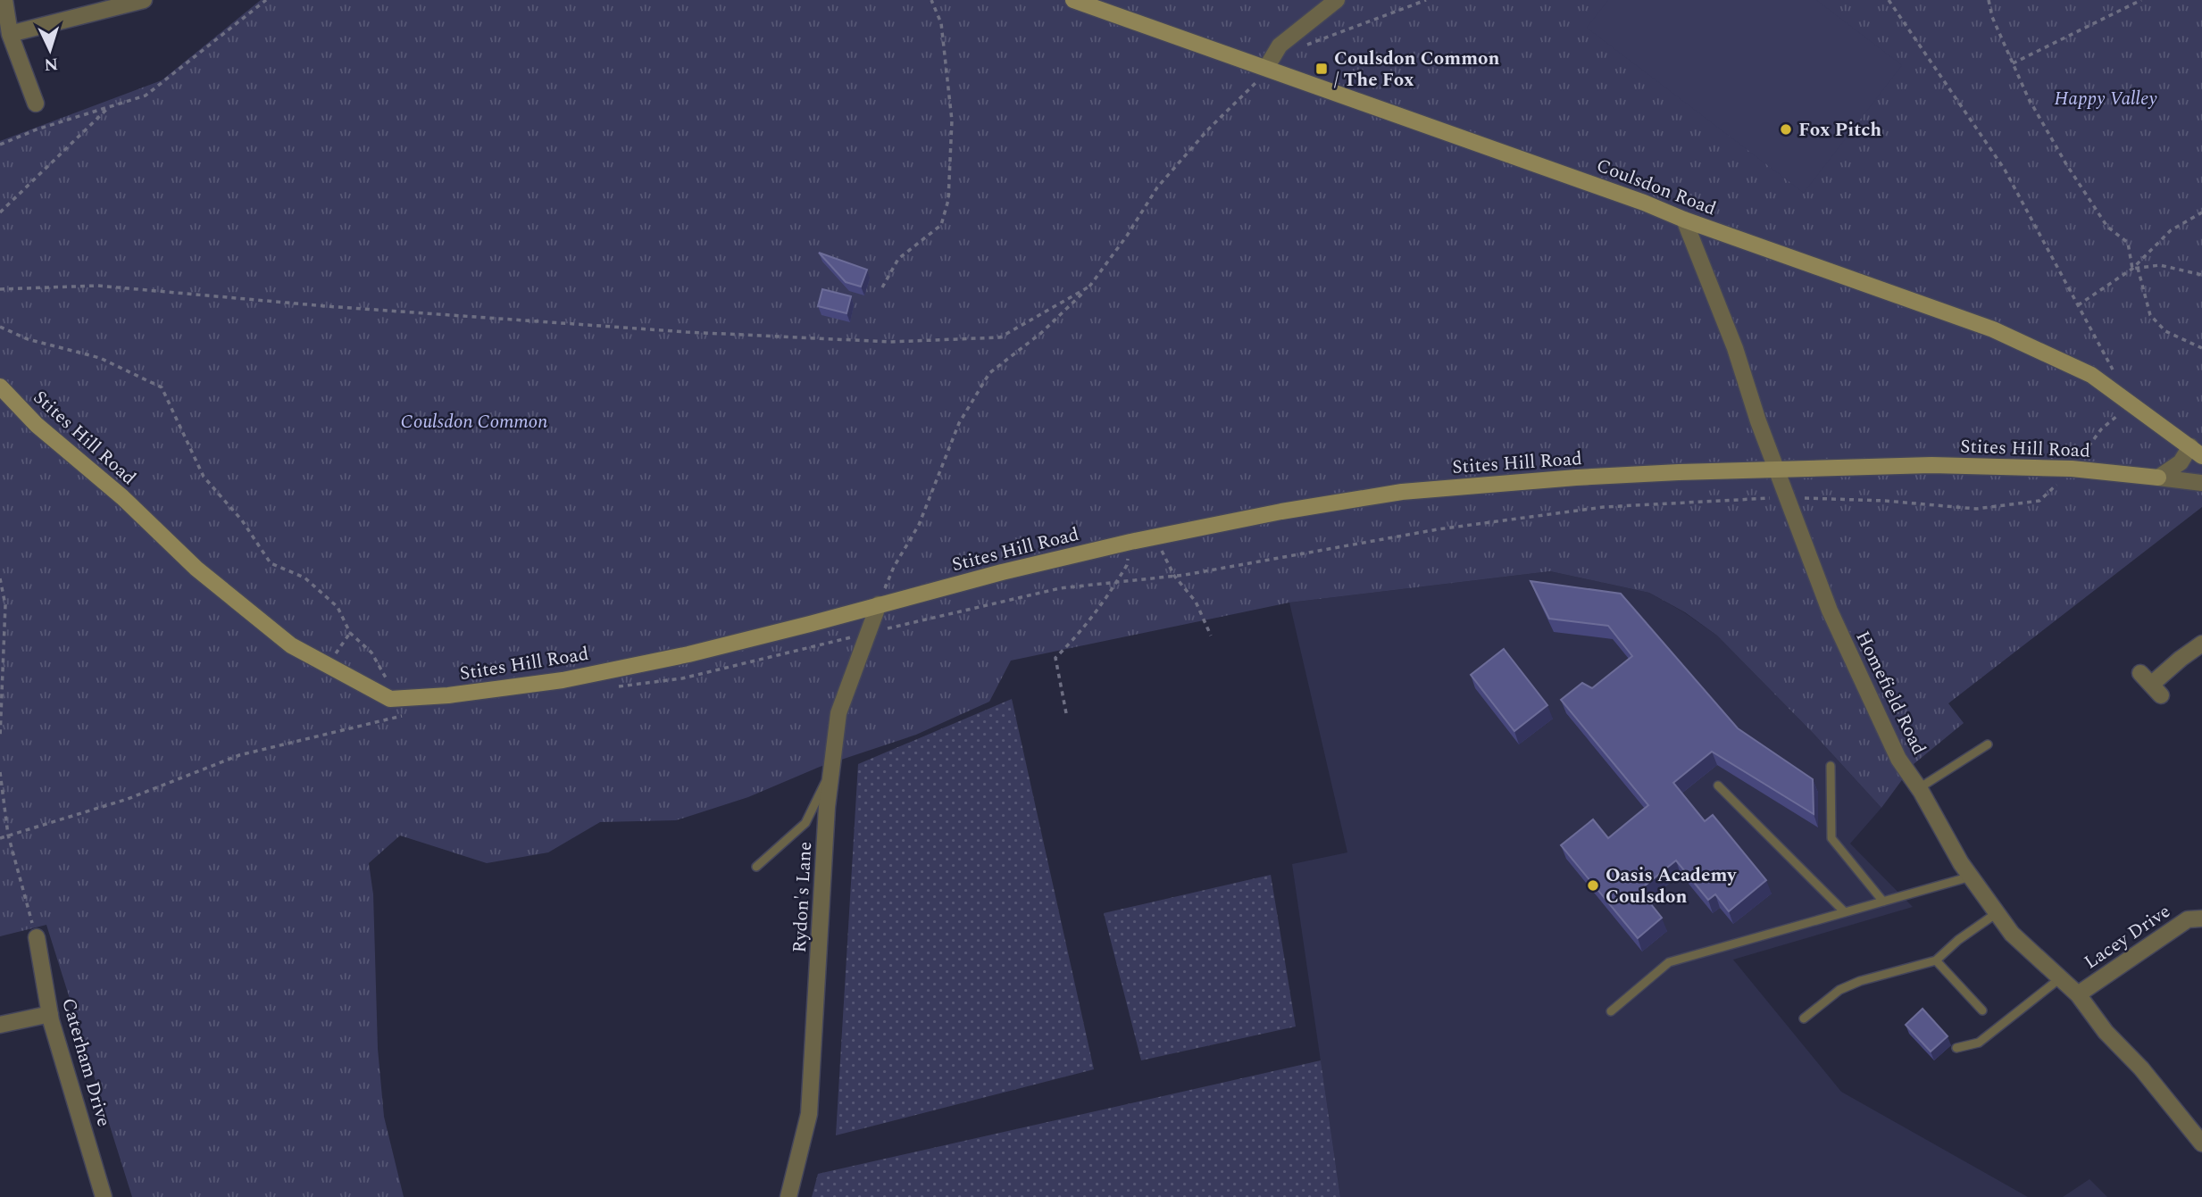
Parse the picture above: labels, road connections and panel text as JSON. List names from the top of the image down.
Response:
{
  "streets": {
    "street": [
      "Coulsdon Road",
      "Stites Hill Road",
      "Homefield Road",
      "Rydon's Lane",
      "Lacey Drive",
      "Caterham Drive"
    ]
  },
  "crossings": [
    ["Coulsdon Road", "Homefield Road"],
    ["Stites Hill Road", "Homefield Road"],
    ["Stites Hill Road", "Rydon's Lane"],
    ["Homefield Road", "Lacey Drive"]
  ],
  "parks": ["Happy Valley", "Coulsdon Common"],
  "places": {
    "transit": ["Coulsdon Common / The Fox"],
    "other": ["Fox Pitch", "Oasis Academy Coulsdon"]
  },
  "north": "bottom"
}
